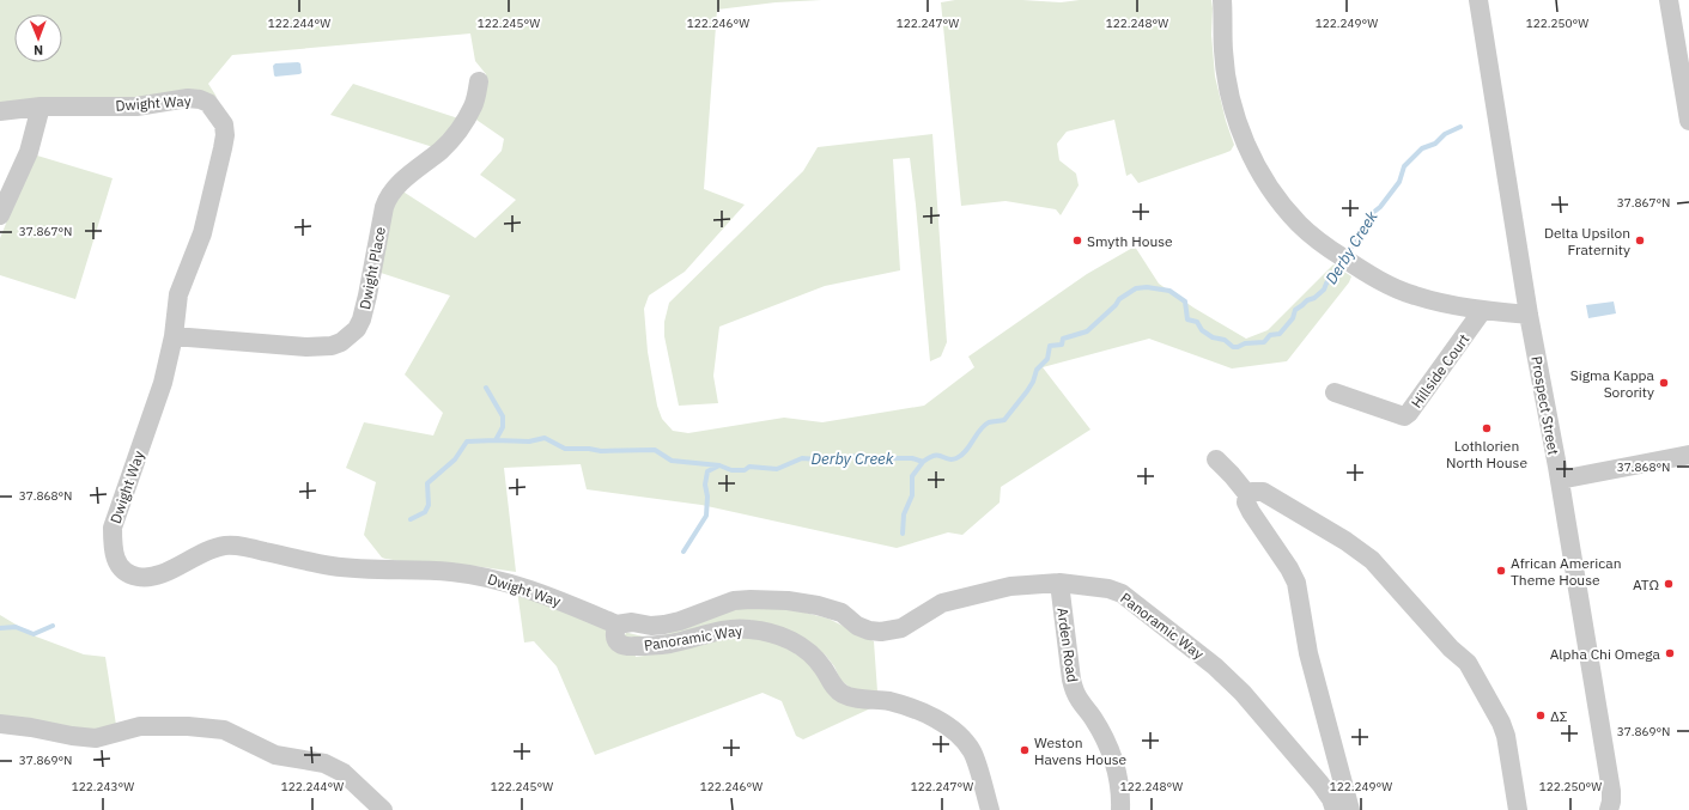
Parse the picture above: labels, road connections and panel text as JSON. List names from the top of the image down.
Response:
{
  "streets": {
    "street": [
      "Dwight Way",
      "Dwight Place",
      "Hillside Court",
      "Prospect Street",
      "Panoramic Way",
      "Arden Road"
    ]
  },
  "crossings": [
    ["Dwight Way", "Dwight Place"],
    ["Dwight Way", "Panoramic Way"],
    ["Panoramic Way", "Arden Road"]
  ],
  "water": ["Derby Creek"],
  "places": [
    "Smyth House",
    "Delta Upsilon Fraternity",
    "Sigma Kappa Sorority",
    "Lothlorien North House",
    "African American Theme House",
    "ΑΤΩ",
    "Alpha Chi Omega",
    "ΔΣ",
    "Weston Havens House"
  ],
  "north": "bottom",
  "coordinates": [
    "122.244°W",
    "122.245°W",
    "122.246°W",
    "122.247°W",
    "122.248°W",
    "122.249°W",
    "122.250°W",
    "37.867°N",
    "37.868°N",
    "37.869°N",
    "122.243°W"
  ]
}
